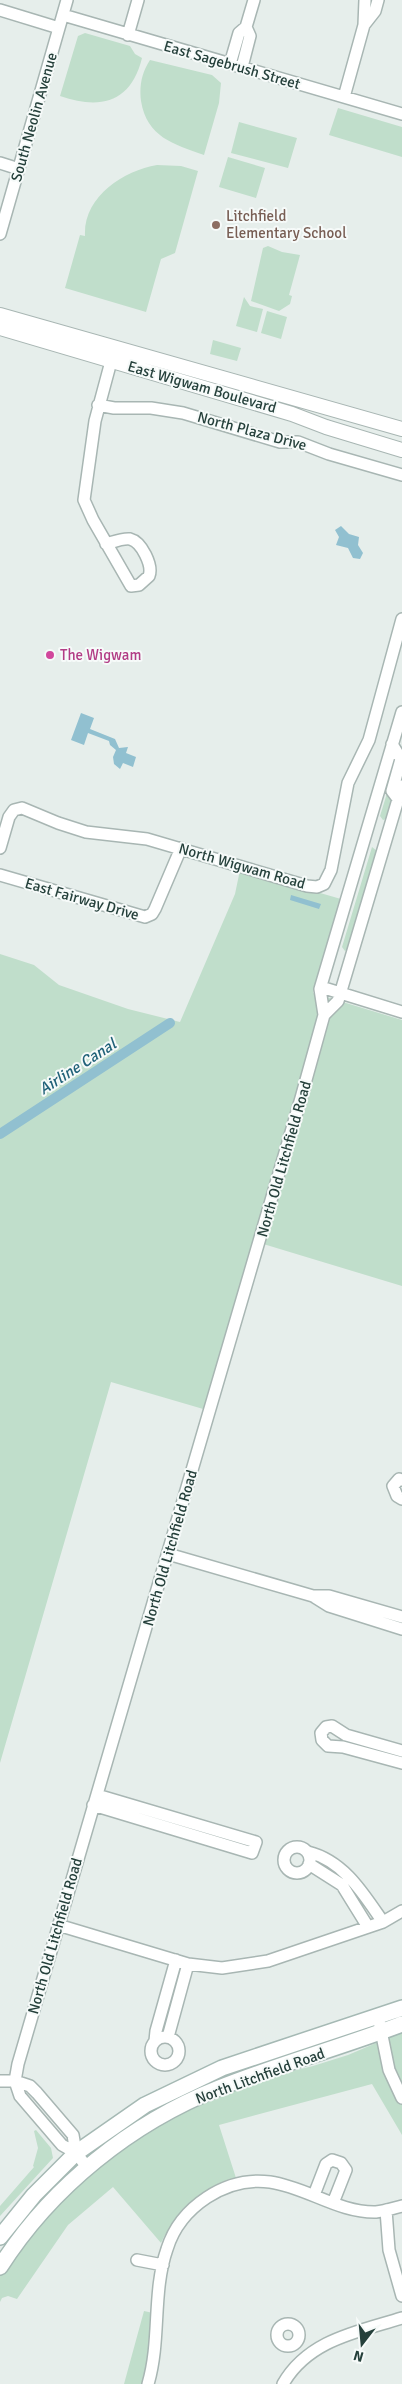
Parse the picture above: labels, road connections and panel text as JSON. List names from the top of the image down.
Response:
{
  "streets": {
    "main road": ["North Litchfield Road"],
    "street": [
      "East Sagebrush Street",
      "South Neolin Avenue",
      "East Wigwam Boulevard",
      "North Plaza Drive",
      "North Wigwam Road",
      "East Fairway Drive",
      "North Old Litchfield Road"
    ]
  },
  "crossings": [
    ["East Sagebrush Street", "South Neolin Avenue"],
    ["North Wigwam Road", "East Fairway Drive"]
  ],
  "water": ["Airline Canal"],
  "places": ["Litchfield Elementary School", "The Wigwam"],
  "north": "bottom"
}
